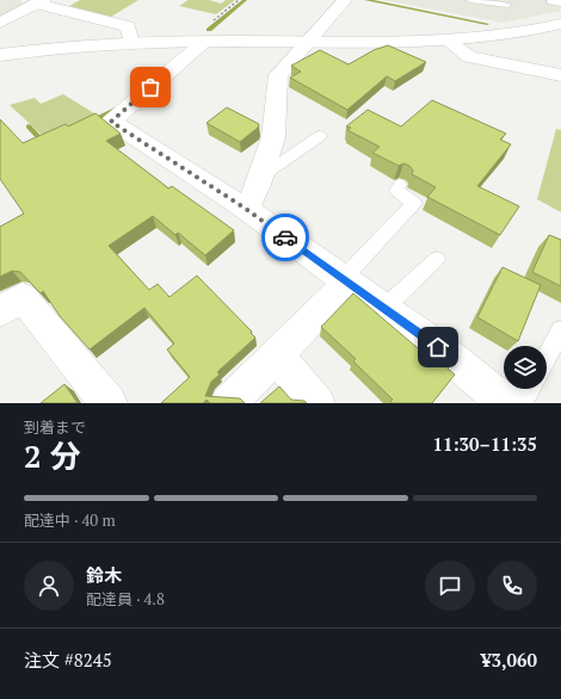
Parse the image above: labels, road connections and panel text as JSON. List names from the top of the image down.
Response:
{
  "page": {
    "heading": ["2 分", "到着まで", "11:30–11:35"],
    "panel": [
      "鈴木",
      "配達員 · 4.8",
      "注文 #8245",
      "¥3,060"
    ],
    "bar": "配達中 · 40 m"
  }
}
